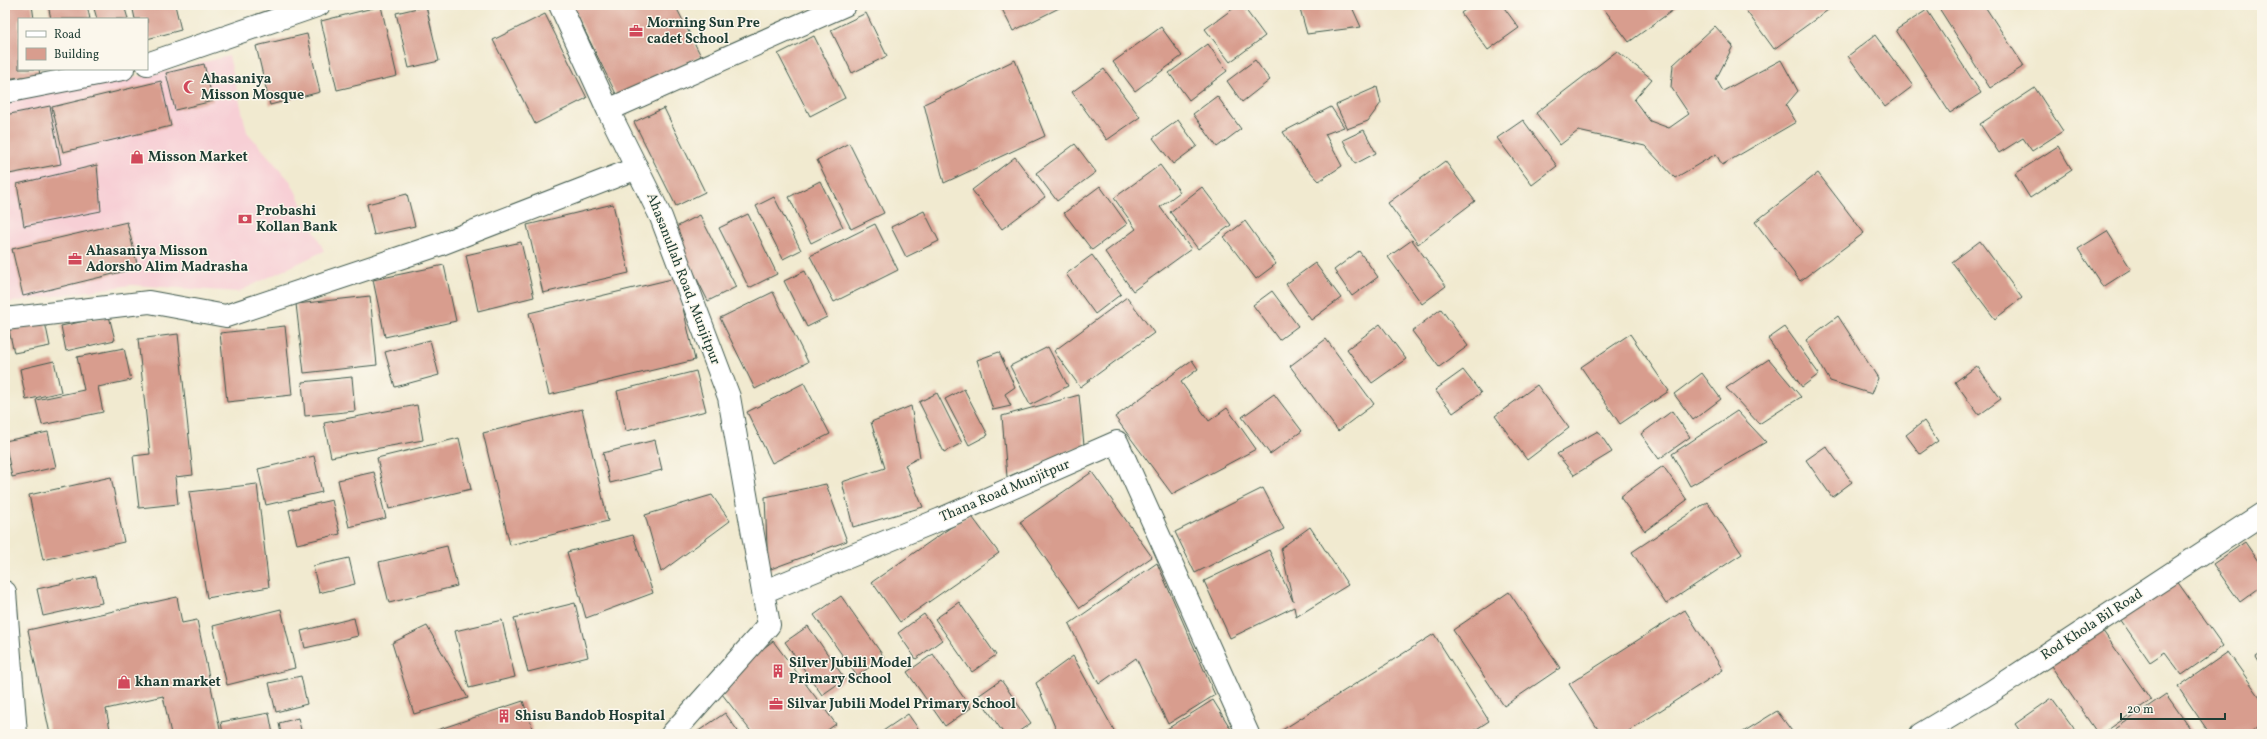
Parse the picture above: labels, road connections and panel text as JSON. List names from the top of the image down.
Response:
{
  "streets": {
    "street": ["Ahasanullah Road, Munjitpur", "Thana Road Munjitpur", "Rod Khola Bil Road"]
  },
  "crossings": [
    ["Ahasanullah Road, Munjitpur", "Thana Road Munjitpur"]
  ],
  "places": {
    "office": ["Morning Sun Pre cadet School", "Ahasaniya Misson Adorsho Alim Madrasha", "Silvar Jubili Model Primary School"],
    "mosque": ["Ahasaniya Misson Mosque"],
    "shop": ["Misson Market", "khan market"],
    "bank": ["Probashi Kollan Bank"],
    "building": ["Silver Jubili Model Primary School", "Shisu Bandob Hospital"]
  },
  "legend": ["Road", "Building"],
  "scale_bar": "20 m"
}
